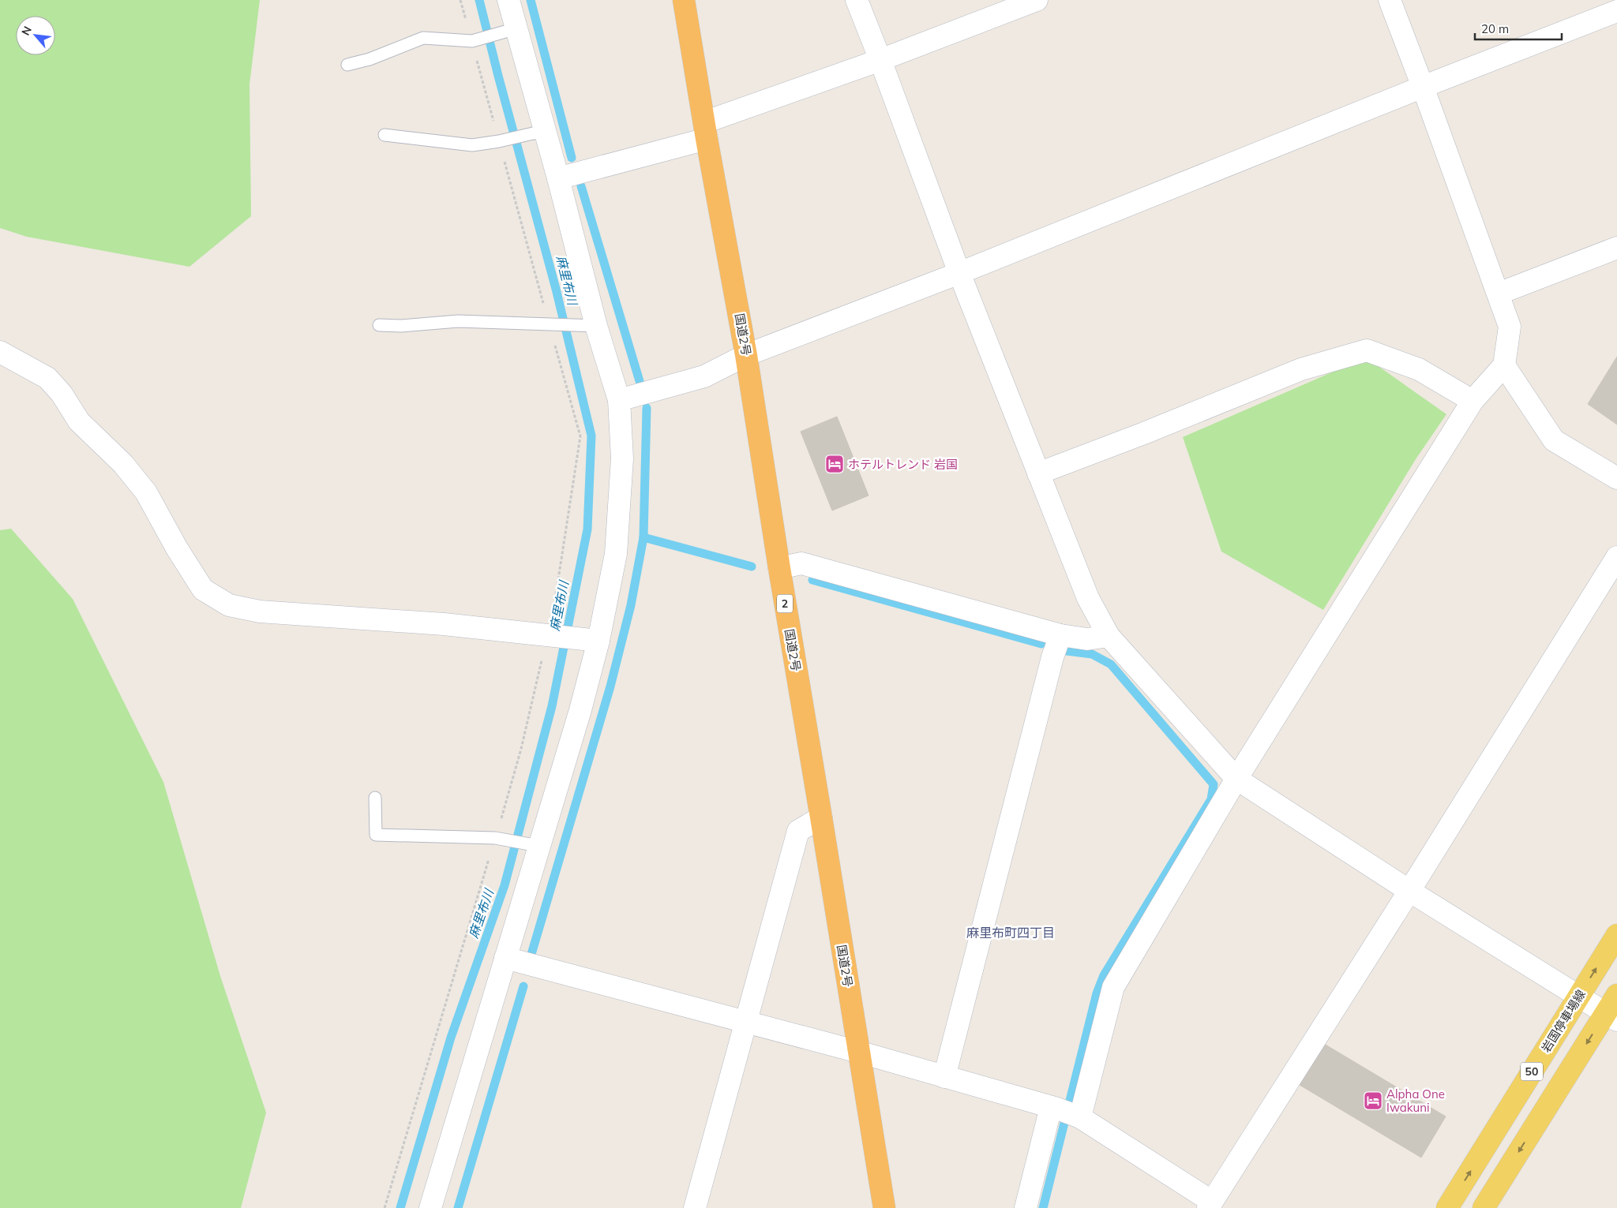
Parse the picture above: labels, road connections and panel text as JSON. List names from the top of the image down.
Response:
{
  "streets": {
    "highway": ["国道2号", "2"],
    "main road": ["岩国停車場線", "50"]
  },
  "districts": ["麻里布町四丁目"],
  "water": ["麻里布川"],
  "places": {
    "hotel": ["ホテルトレンド 岩国", "Alpha One Iwakuni"]
  },
  "scale_bar": "20 m",
  "north": "top left"
}
